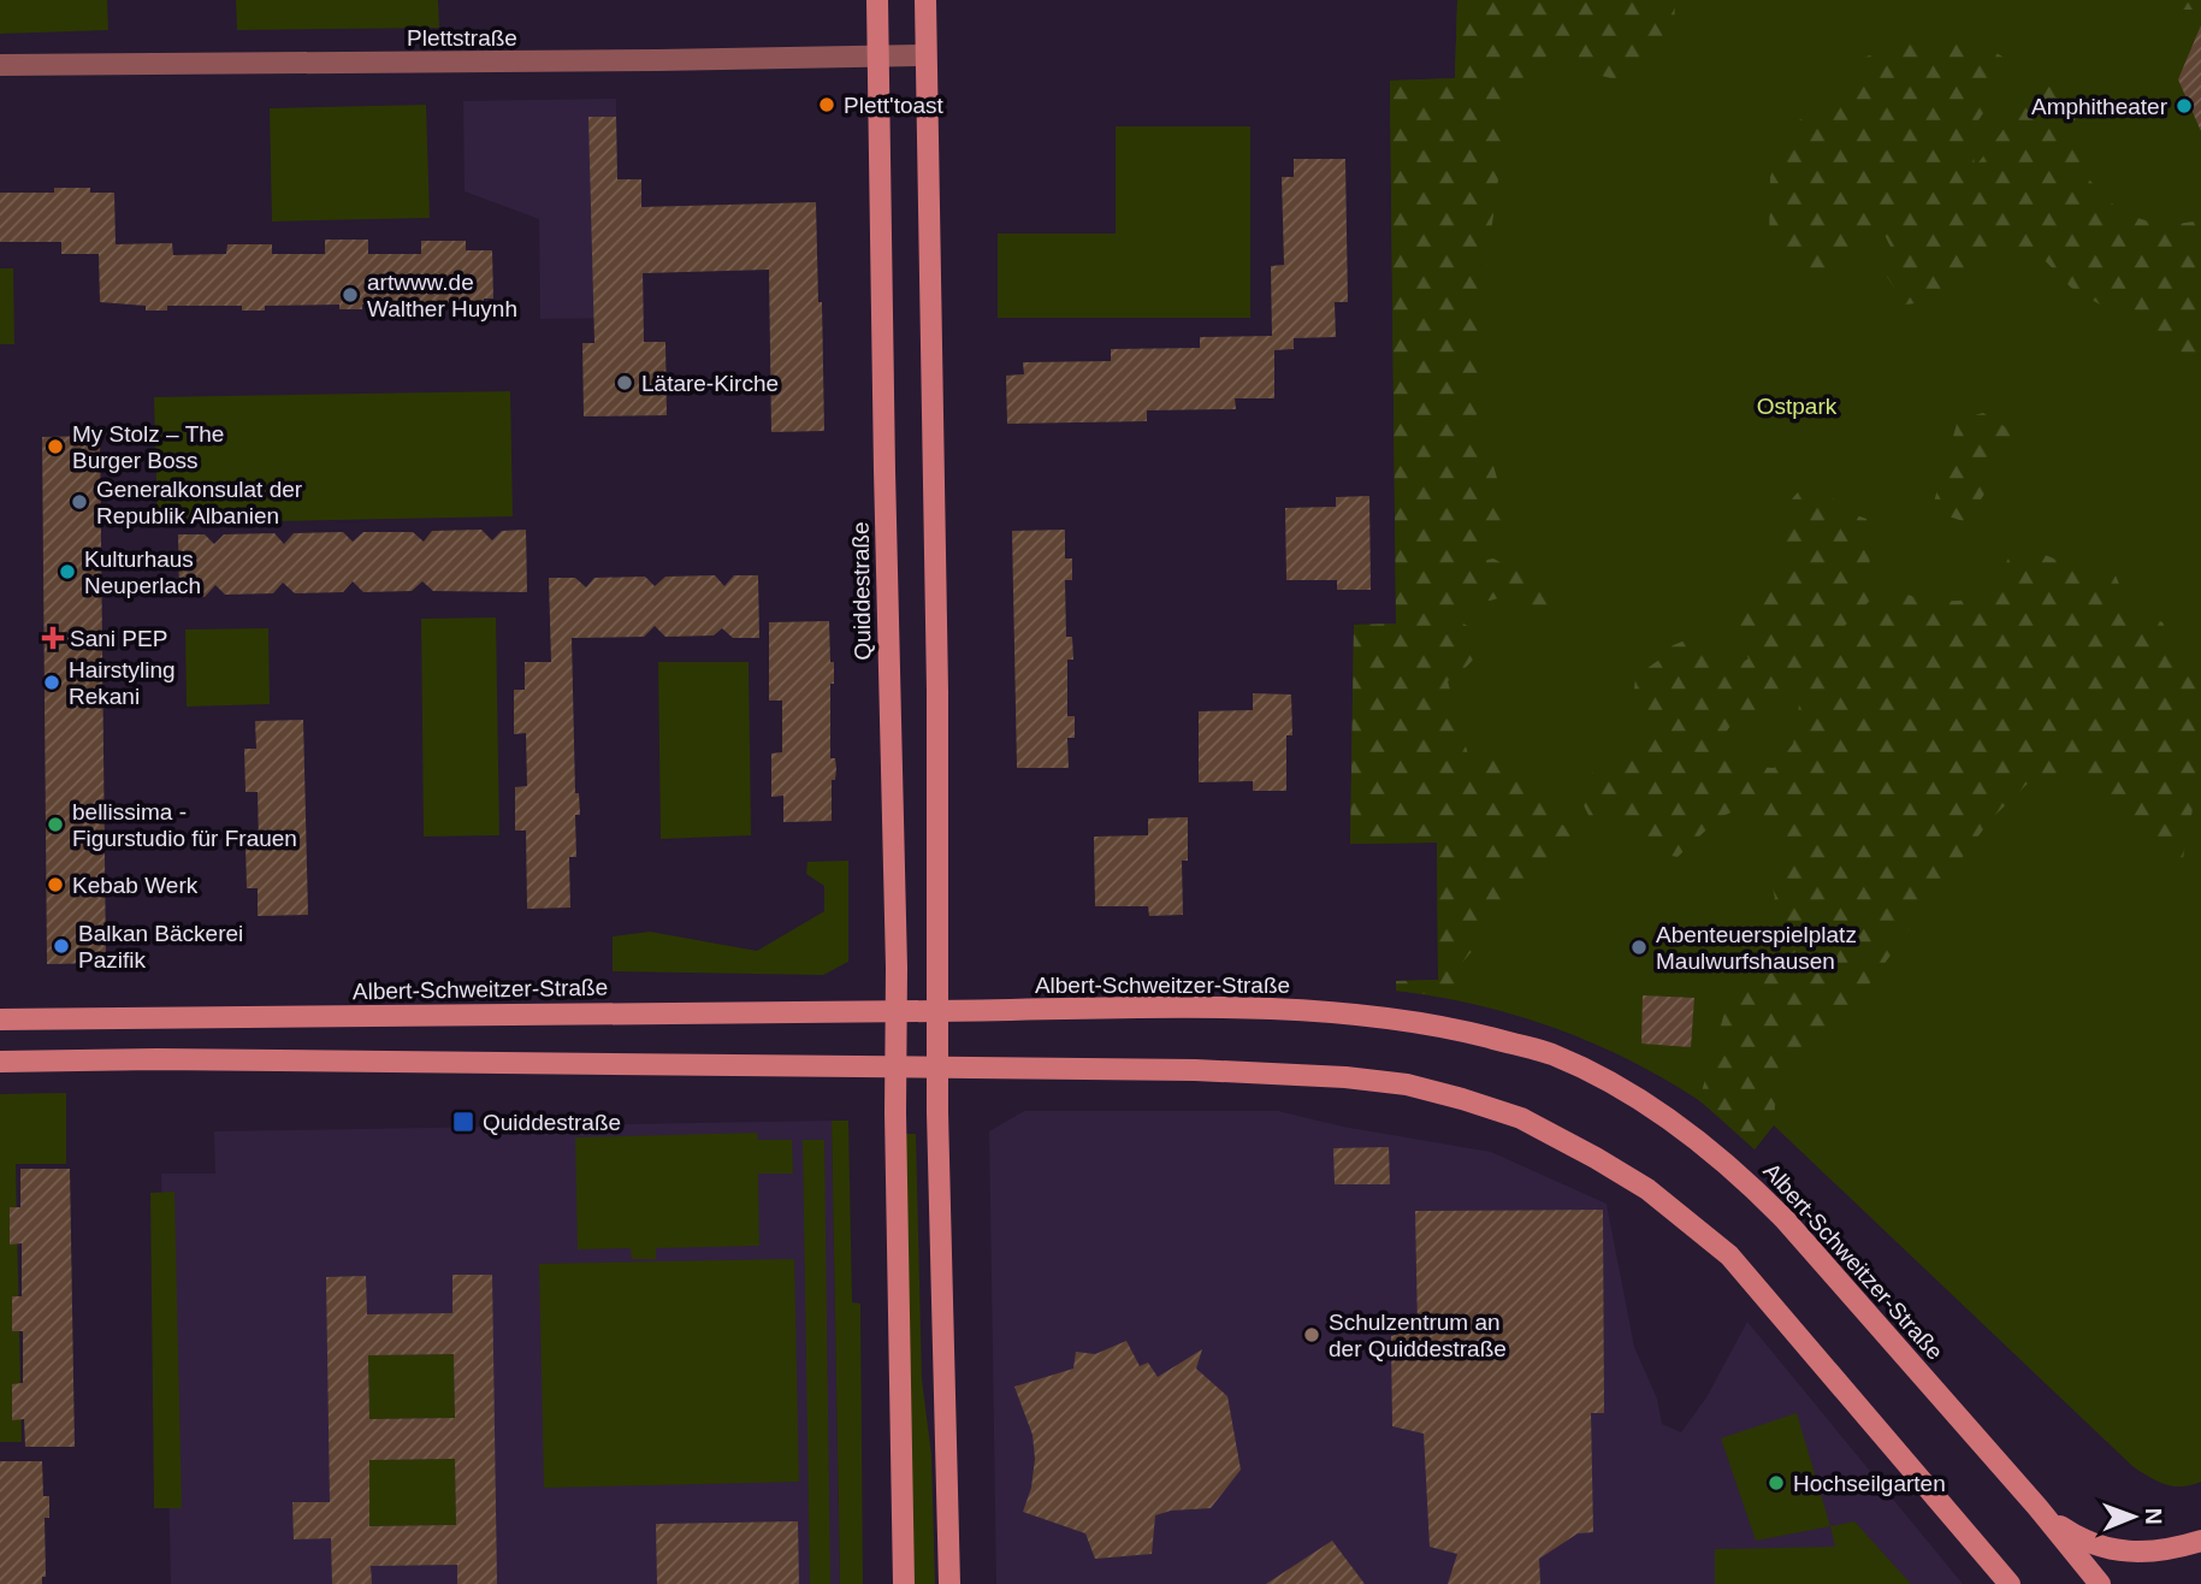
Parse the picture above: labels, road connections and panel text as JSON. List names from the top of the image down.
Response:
{
  "streets": {
    "main road": ["Quiddestraße", "Albert-Schweitzer-Straße"],
    "street": ["Plettstraße"]
  },
  "crossings": [
    ["Plettstraße", "Quiddestraße"],
    ["Quiddestraße", "Albert-Schweitzer-Straße"]
  ],
  "parks": ["Ostpark"],
  "places": {
    "other": [
      "Plett'toast",
      "Amphitheater",
      "artwww.de Walther Huynh",
      "Lätare-Kirche",
      "My Stolz – The Burger Boss",
      "Generalkonsulat der Republik Albanien",
      "Kulturhaus Neuperlach",
      "Hairstyling Rekani",
      "bellissima - Figurstudio für Frauen",
      "Kebab Werk",
      "Balkan Bäckerei Pazifik",
      "Abenteuerspielplatz Maulwurfshausen",
      "Schulzentrum an der Quiddestraße",
      "Hochseilgarten"
    ],
    "health": ["Sani PEP"],
    "transit": ["Quiddestraße"]
  },
  "north": "right"
}
